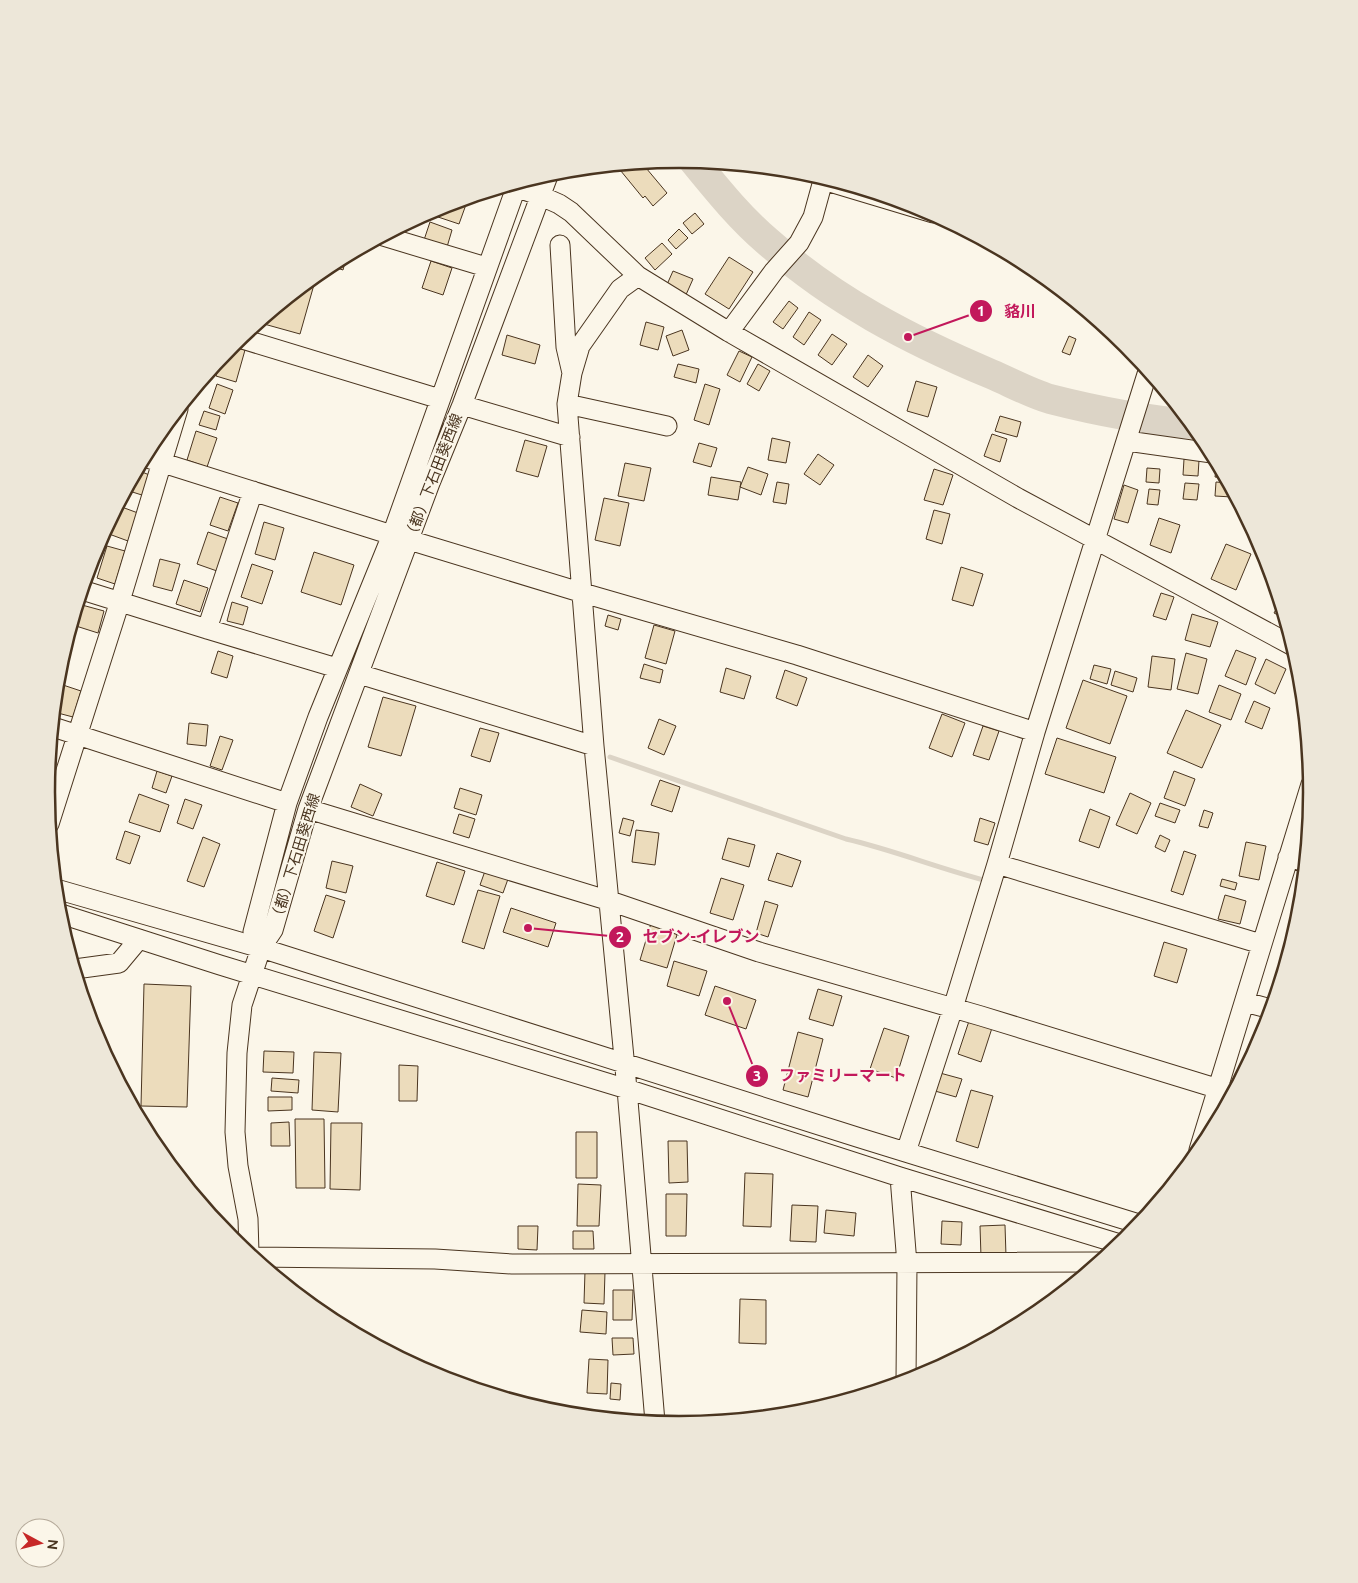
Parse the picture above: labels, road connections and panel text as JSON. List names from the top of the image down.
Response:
{
  "streets": {
    "street": ["（都）下石田葵西線"]
  },
  "places": ["貉川", "セブン-イレブン", "ファミリーマート"],
  "north": "right"
}
